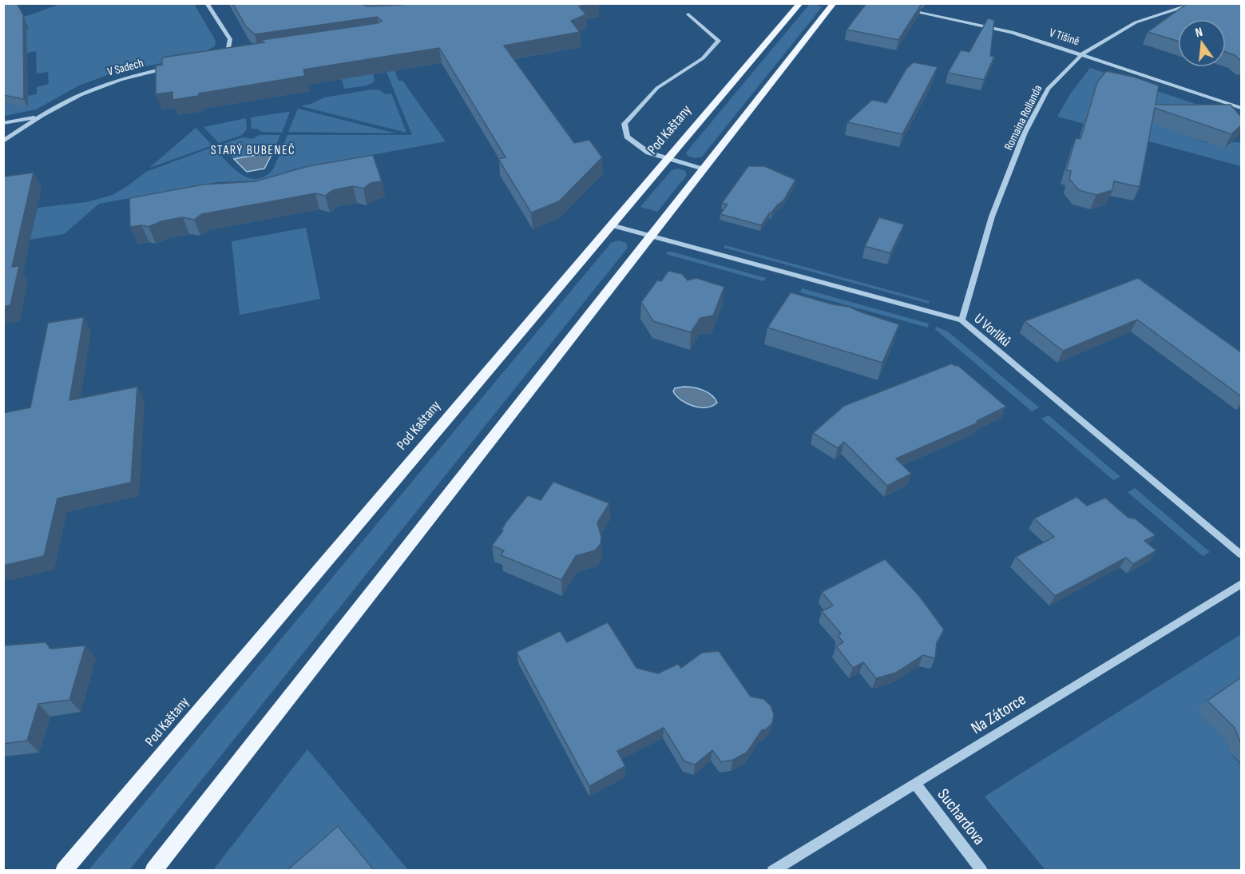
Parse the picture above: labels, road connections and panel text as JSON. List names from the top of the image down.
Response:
{
  "streets": {
    "main road": ["Pod Kaštany"],
    "street": [
      "V Tišině",
      "V Sadech",
      "Romaina Rollanda",
      "U Vorlíků",
      "Na Zátorce",
      "Suchardova"
    ]
  },
  "crossings": [
    ["V Tišině", "Romaina Rollanda"],
    ["Romaina Rollanda", "U Vorlíků"],
    ["Pod Kaštany", "U Vorlíků"],
    ["Na Zátorce", "Suchardova"]
  ],
  "districts": ["STARÝ BUBENEČ"],
  "north": "top"
}
